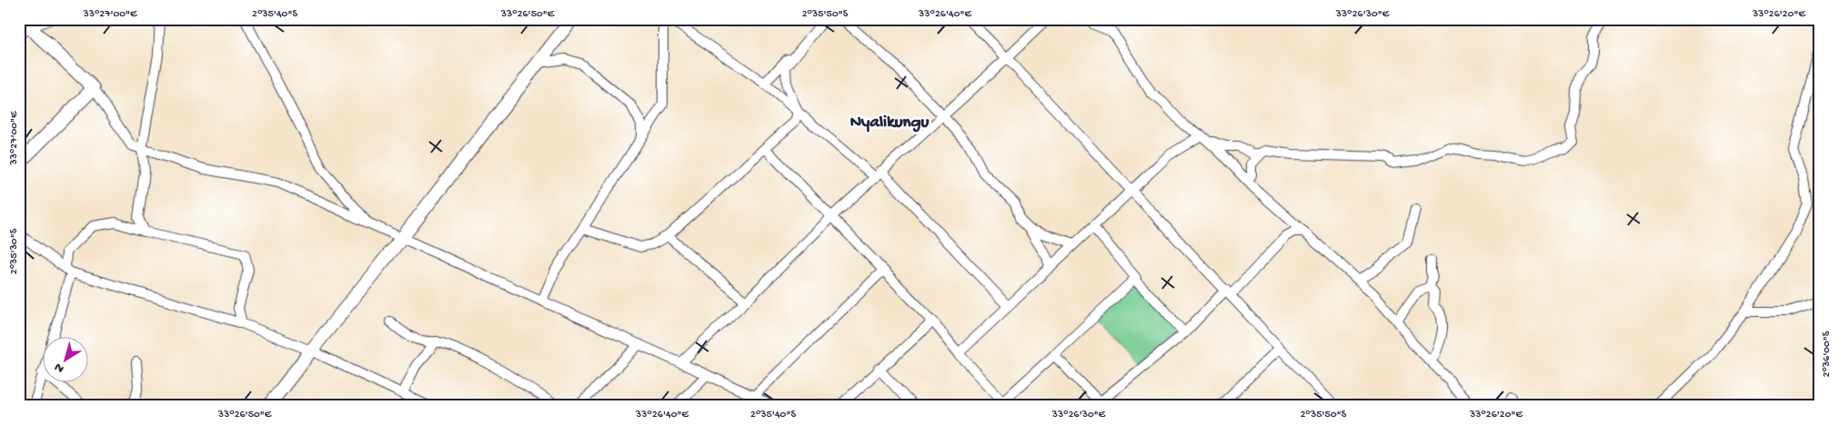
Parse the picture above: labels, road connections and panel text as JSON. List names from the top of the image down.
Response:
{
  "districts": ["Nyalikungu"],
  "north": "bottom left",
  "coordinates": [
    "33°27'00\"E",
    "2°35'40\"S",
    "33°26'50\"E",
    "2°35'50\"S",
    "33°26'40\"E",
    "33°26'30\"E",
    "33°26'20\"E",
    "2°35'30\"S",
    "2°36'00\"S"
  ]
}
